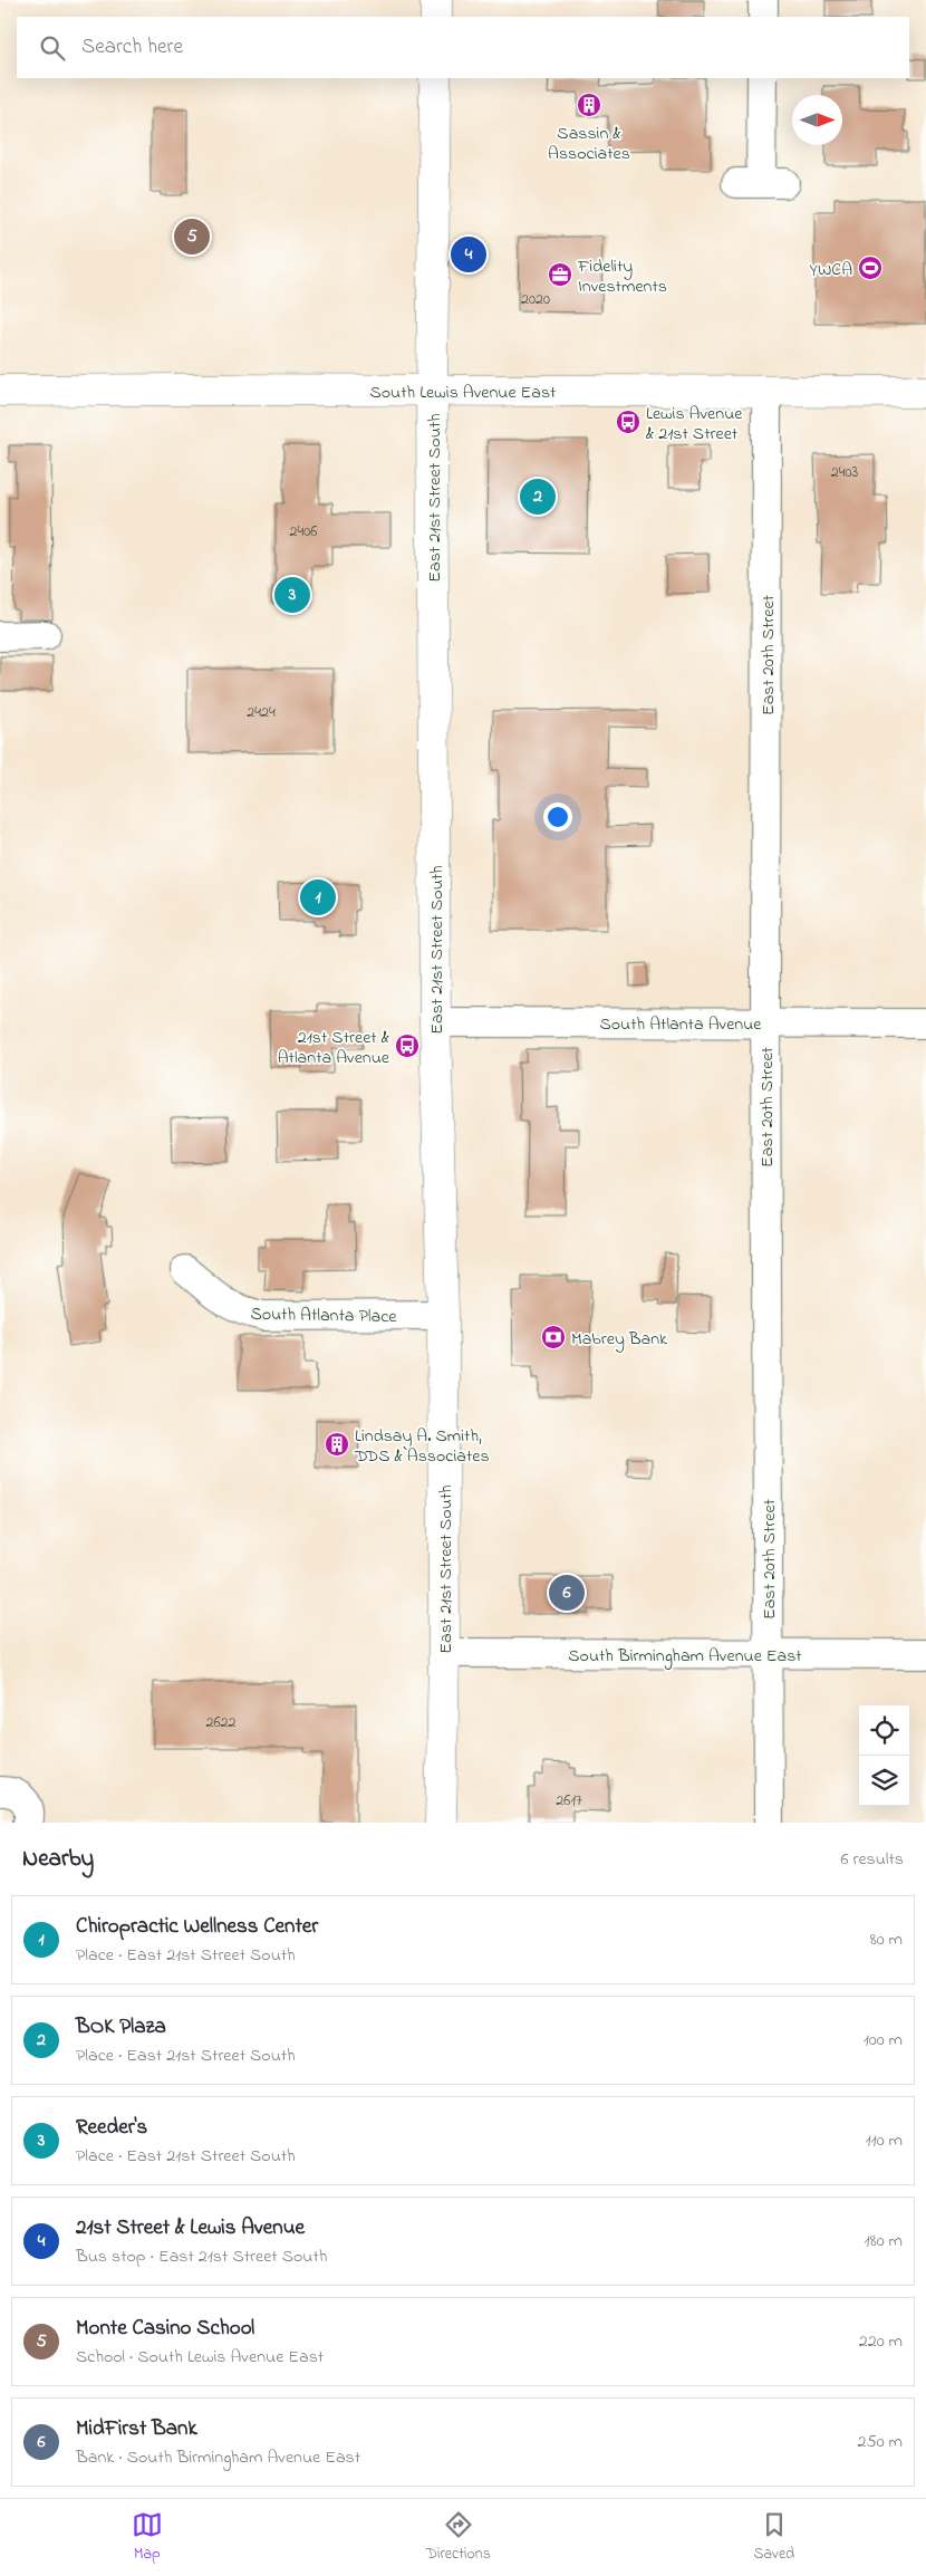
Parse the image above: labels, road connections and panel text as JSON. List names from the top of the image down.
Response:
{
  "streets": {
    "main road": ["South Lewis Avenue East", "East 21st Street South"],
    "street": [
      "East 20th Street",
      "South Atlanta Avenue",
      "South Atlanta Place",
      "South Birmingham Avenue East"
    ]
  },
  "crossings": [
    ["South Lewis Avenue East", "East 21st Street South"],
    ["South Lewis Avenue East", "East 20th Street"],
    ["East 21st Street South", "South Atlanta Avenue"],
    ["East 21st Street South", "South Atlanta Place"],
    ["East 21st Street South", "South Birmingham Avenue East"],
    ["East 20th Street", "South Atlanta Avenue"],
    ["East 20th Street", "South Birmingham Avenue East"]
  ],
  "places": {
    "building": ["Sassin & Associates", "Lindsay A. Smith, DDS & Associates"],
    "sports": ["YWCA"],
    "office": ["Fidelity Investments"],
    "bus stop": ["Lewis Avenue & 21st Street", "21st Street & Atlanta Avenue"],
    "bank": ["Mabrey Bank"]
  },
  "house_numbers": [
    "2020",
    "2403",
    "2406",
    "2424",
    "2622",
    "2617"
  ],
  "north": "right",
  "page": {
    "search": "Search here",
    "pins": [
      "5",
      "4",
      "2",
      "3",
      "1",
      "6"
    ],
    "heading": ["Nearby", "6 results"],
    "list": [
      {
        "mark": "1",
        "name": "Chiropractic Wellness Center",
        "note": "Place · East 21st Street South",
        "value": "80 m"
      },
      {
        "mark": "2",
        "name": "BOK Plaza",
        "note": "Place · East 21st Street South",
        "value": "100 m"
      },
      {
        "mark": "3",
        "name": "Reeder's",
        "note": "Place · East 21st Street South",
        "value": "110 m"
      },
      {
        "mark": "4",
        "name": "21st Street & Lewis Avenue",
        "note": "Bus stop · East 21st Street South",
        "value": "180 m"
      },
      {
        "mark": "5",
        "name": "Monte Casino School",
        "note": "School · South Lewis Avenue East",
        "value": "220 m"
      },
      {
        "mark": "6",
        "name": "MidFirst Bank",
        "note": "Bank · South Birmingham Avenue East",
        "value": "250 m"
      }
    ],
    "nav": ["Map", "Directions", "Saved"]
  }
}
